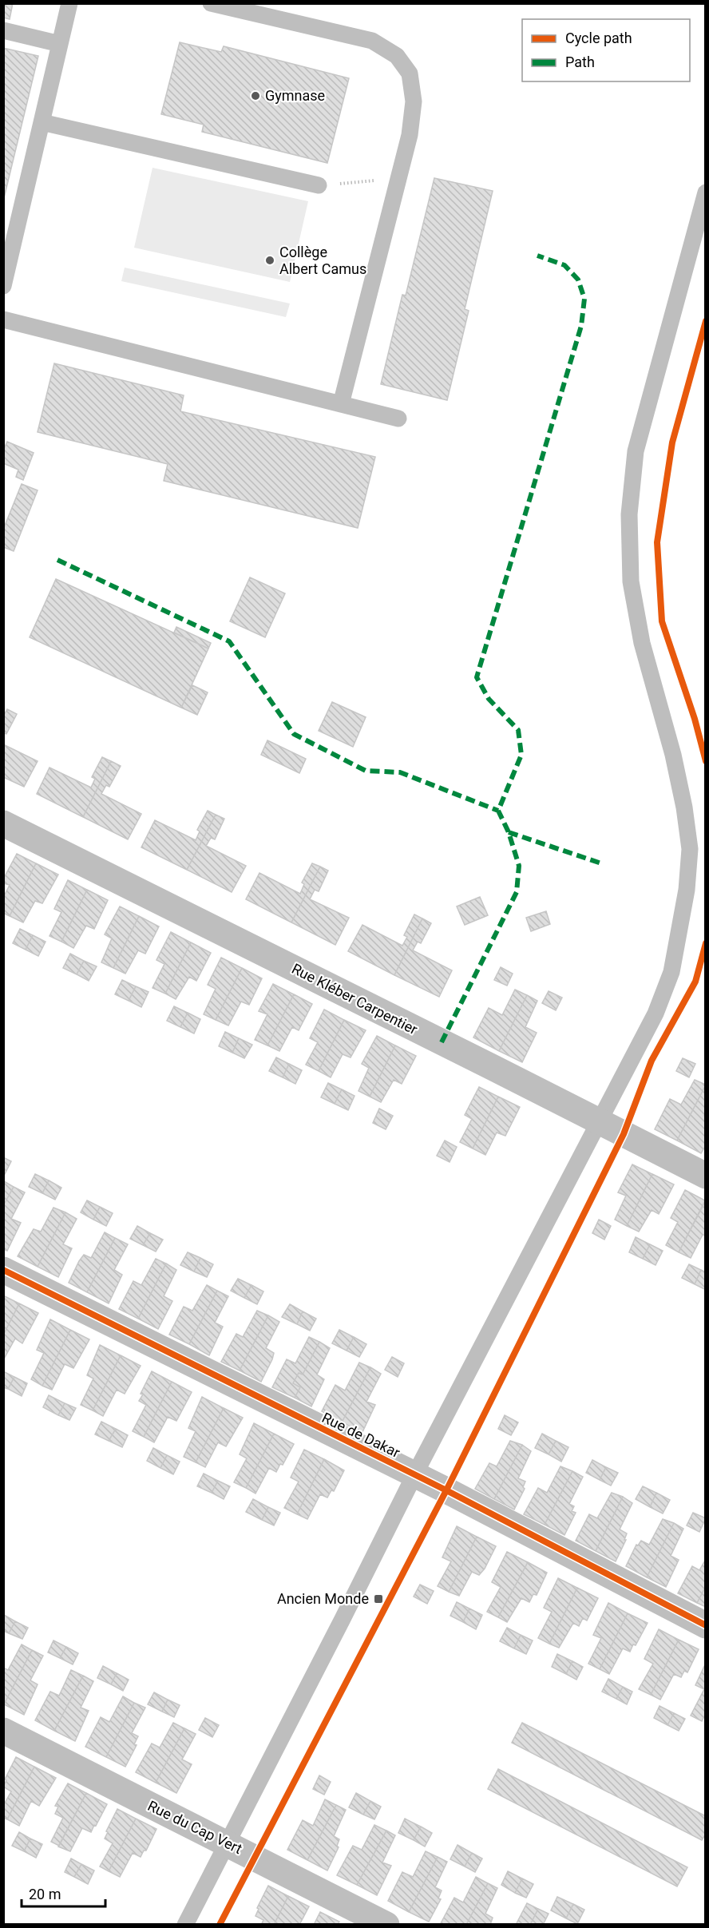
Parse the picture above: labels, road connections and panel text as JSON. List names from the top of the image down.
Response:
{
  "streets": {
    "street": ["Rue Kléber Carpentier", "Rue de Dakar", "Rue du Cap Vert"]
  },
  "places": {
    "other": ["Gymnase", "Collège Albert Camus"],
    "transit": ["Ancien Monde"]
  },
  "legend": ["Cycle path", "Path"],
  "scale_bar": "20 m"
}
